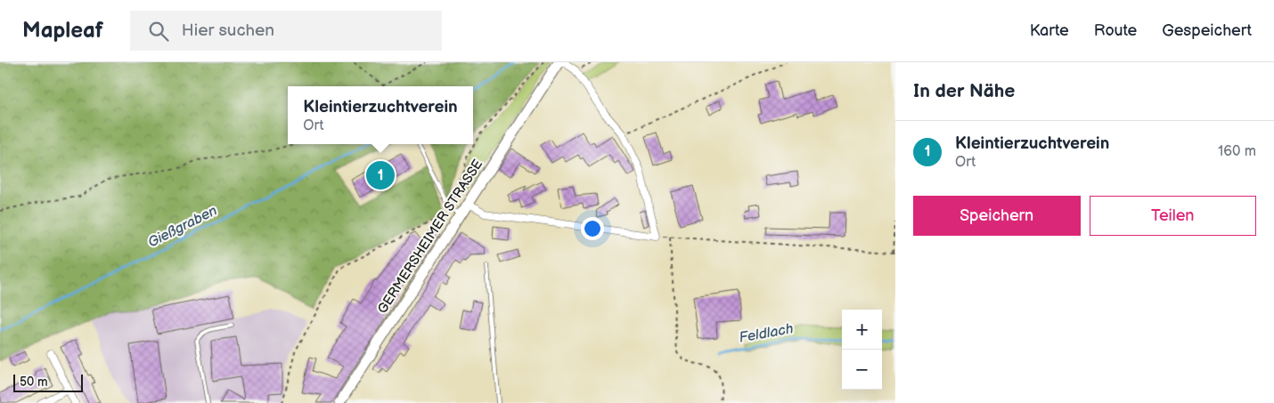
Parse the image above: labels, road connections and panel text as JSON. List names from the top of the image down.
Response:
{
  "streets": {
    "street": ["GERMERSHEIMER STRASSE"]
  },
  "water": ["Gießgraben", "Feldlach"],
  "scale_bar": "50 m",
  "page": {
    "header": "Mapleaf",
    "search": "Hier suchen",
    "nav": ["Karte", "Route", "Gespeichert"],
    "heading": "In der Nähe",
    "popup": ["Kleintierzuchtverein", "Ort"],
    "list": [
      {
        "mark": "1",
        "name": "Kleintierzuchtverein",
        "note": "Ort",
        "value": "160 m"
      }
    ],
    "pins": "1",
    "buttons": ["Speichern", "Teilen"],
    "map_buttons": ["+", "−"],
    "scale": "50 m"
  }
}
